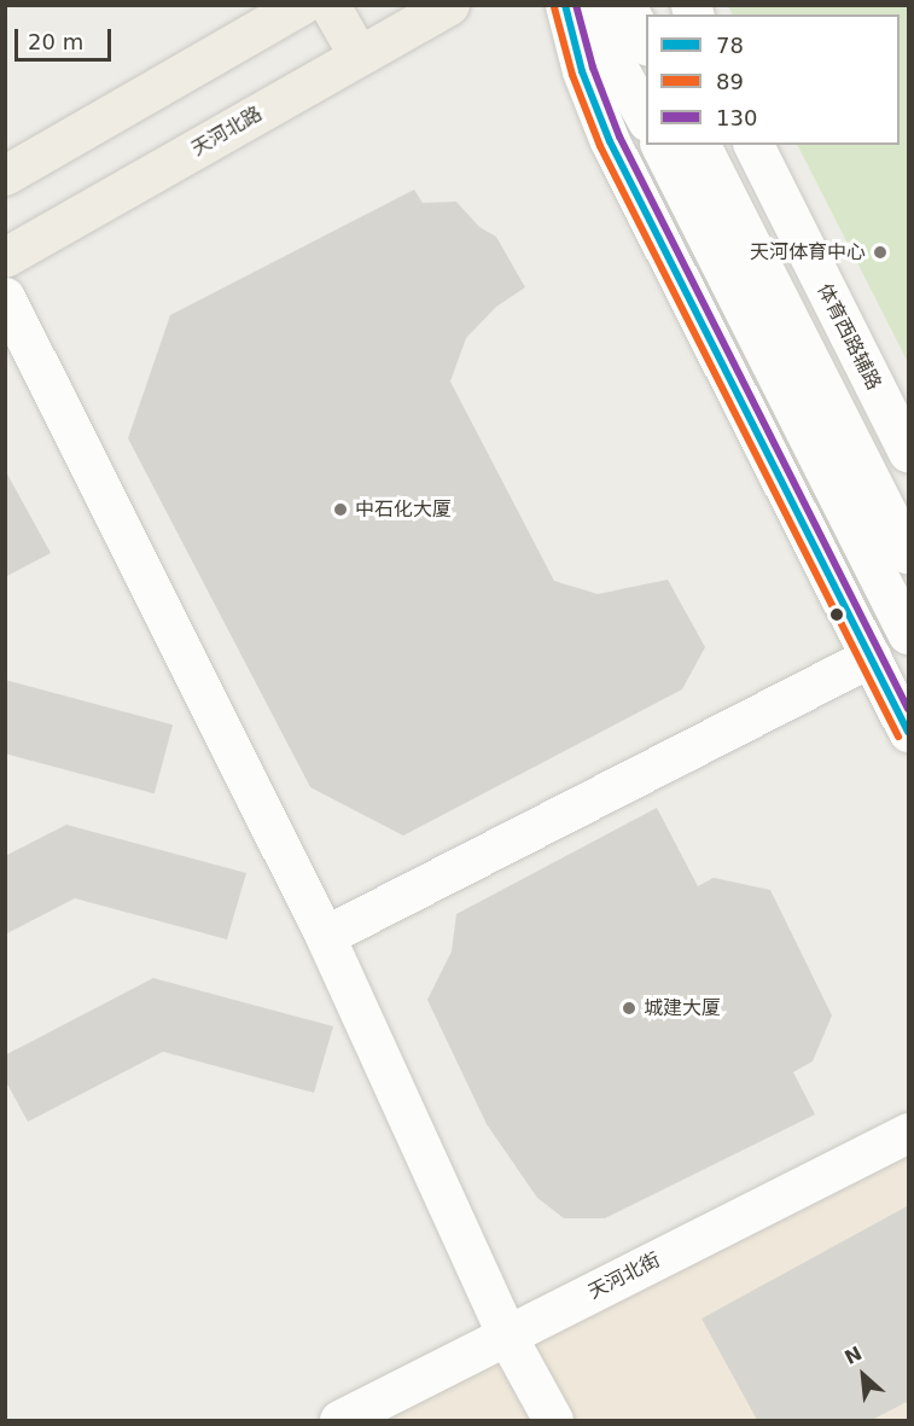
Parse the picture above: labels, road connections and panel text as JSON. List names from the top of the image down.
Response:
{
  "streets": {
    "main road": ["天河北路"],
    "street": ["体育西路辅路", "天河北街"]
  },
  "places": ["天河体育中心", "中石化大厦", "城建大厦"],
  "lines": ["transit line 78", "transit line 130", "transit line 89"],
  "legend": ["78", "89", "130"],
  "scale_bar": "20 m",
  "north": "top left"
}
